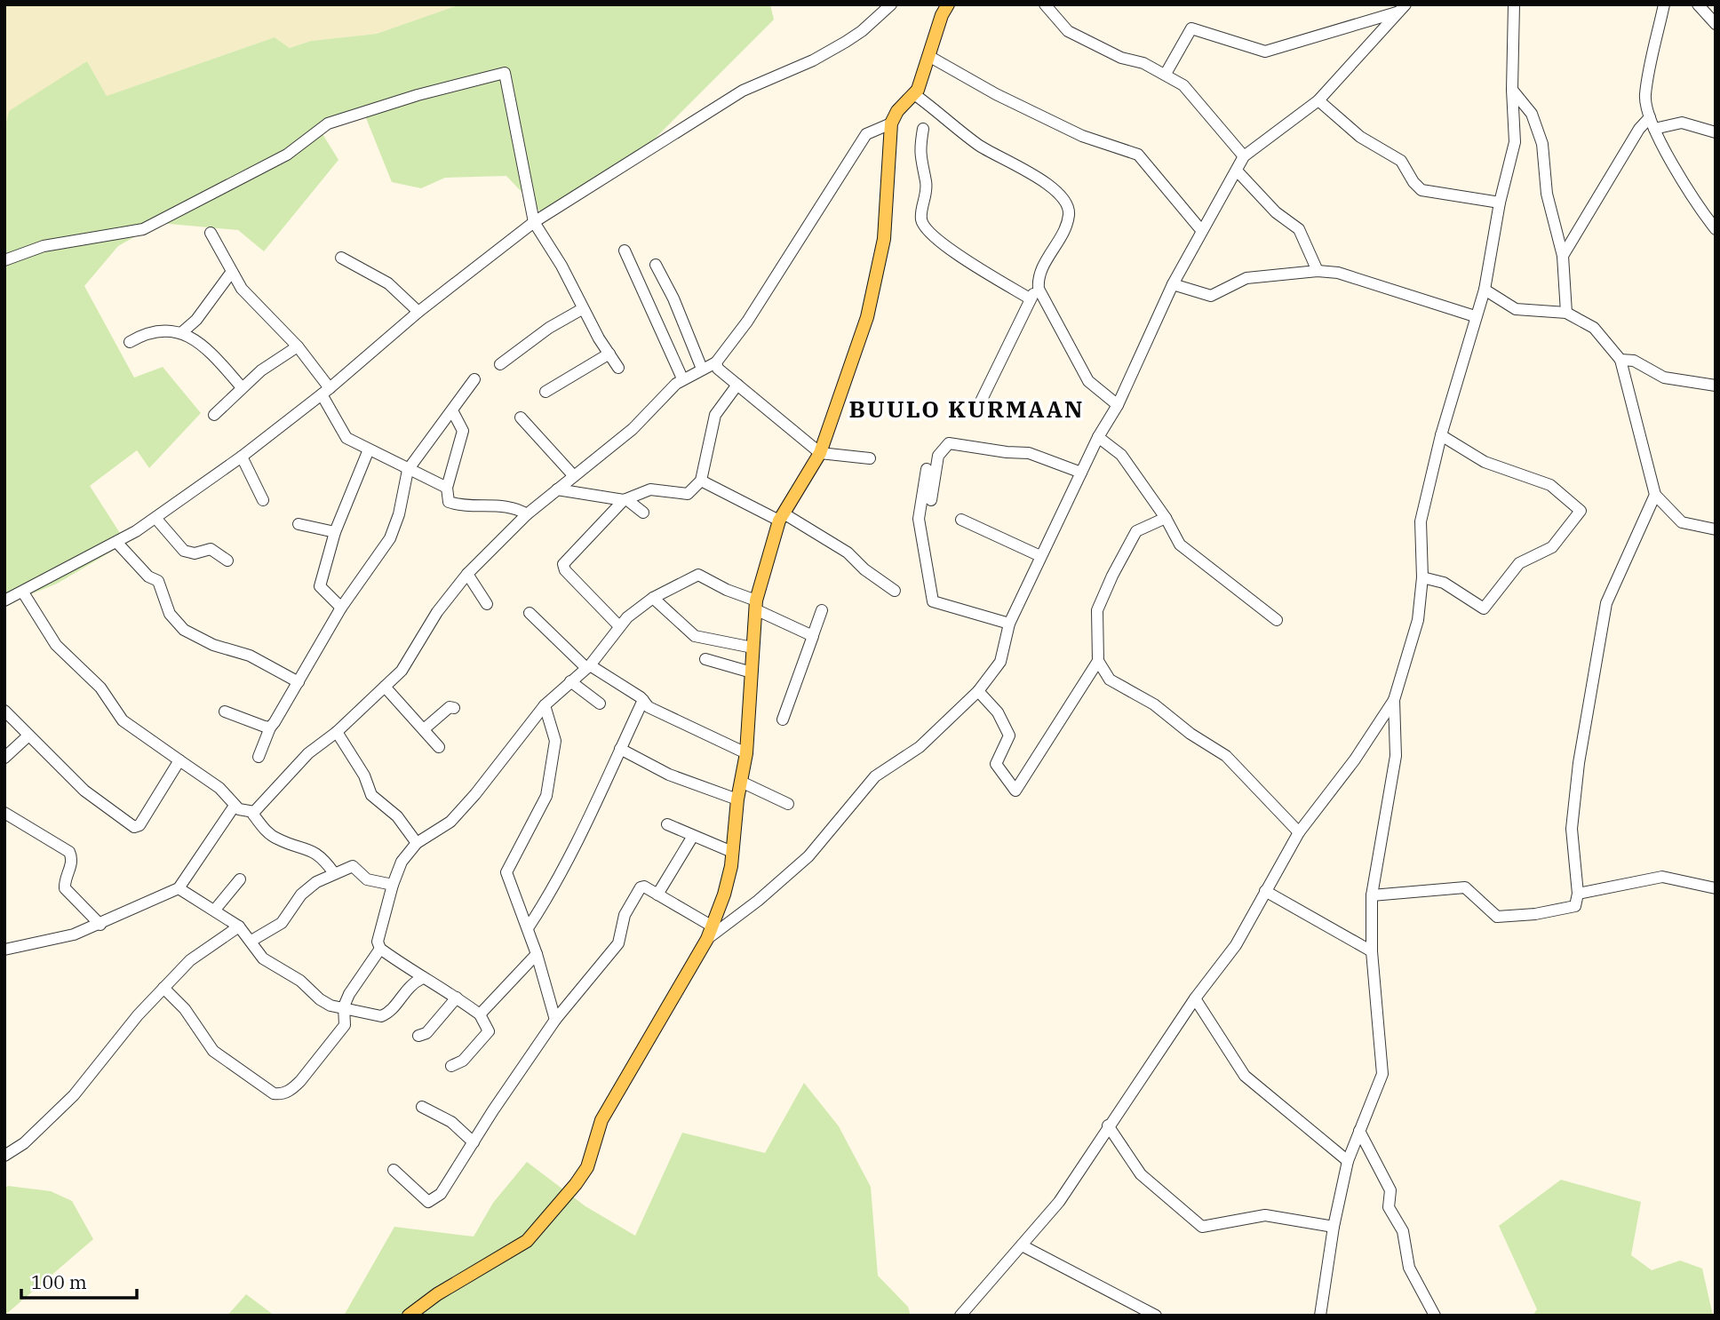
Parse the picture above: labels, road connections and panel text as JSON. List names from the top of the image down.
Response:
{
  "districts": ["BUULO KURMAAN"],
  "scale_bar": "100 m"
}
